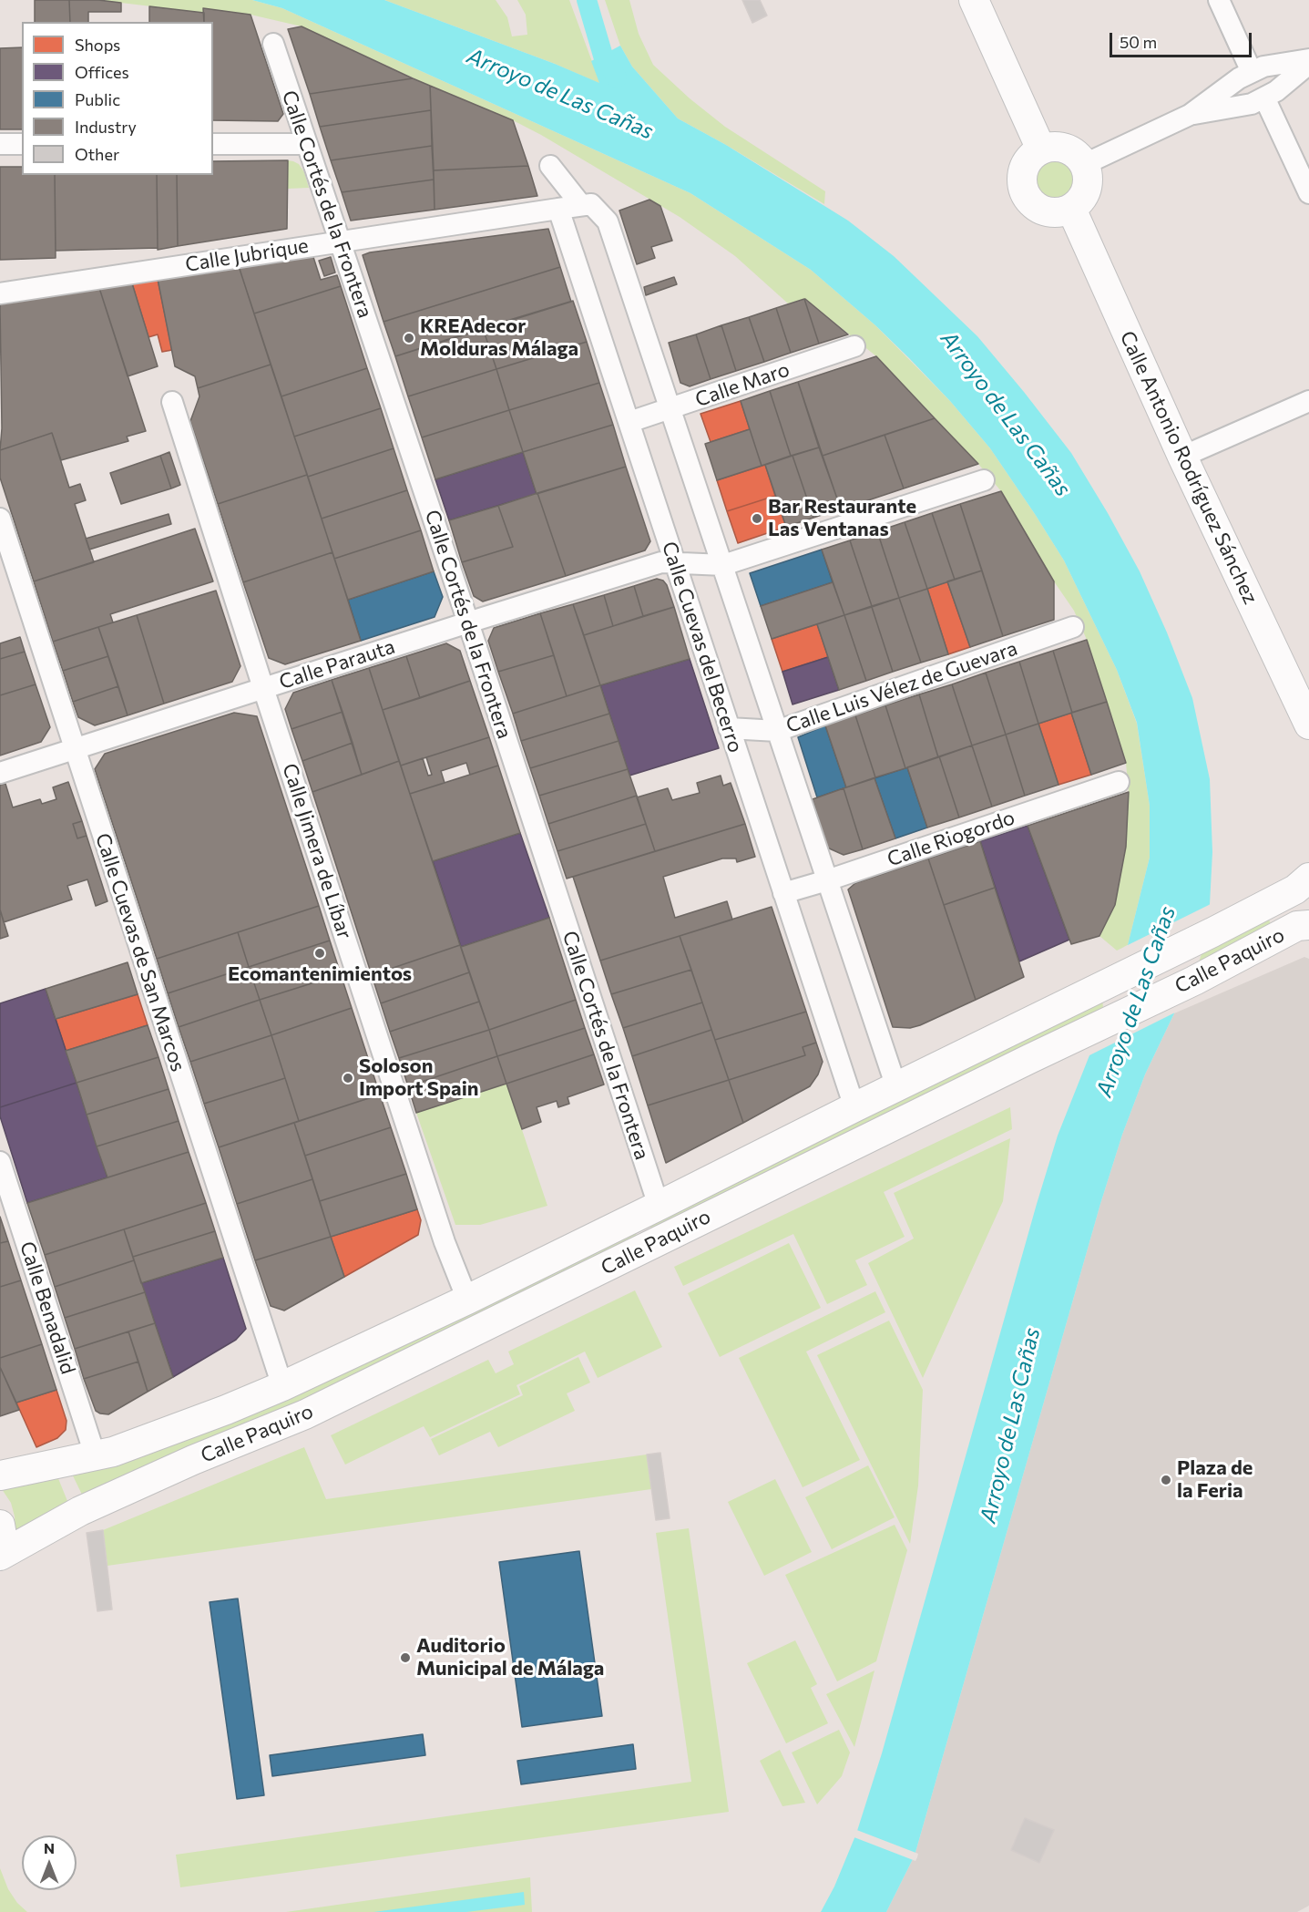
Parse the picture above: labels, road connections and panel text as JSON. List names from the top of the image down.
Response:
{
  "streets": {
    "main road": ["Calle Antonio Rodríguez Sánchez", "Calle Paquiro"],
    "street": [
      "Calle Cortés de la Frontera",
      "Calle Jubrique",
      "Calle Maro",
      "Calle Cuevas del Becerro",
      "Calle Parauta",
      "Calle Luis Vélez de Guevara",
      "Calle Riogordo",
      "Calle Jimera de Líbar",
      "Calle Cuevas de San Marcos",
      "Calle Benadalid"
    ]
  },
  "crossings": [
    ["Calle Cortés de la Frontera", "Calle Jubrique"],
    ["Calle Cortés de la Frontera", "Calle Parauta"],
    ["Calle Cortés de la Frontera", "Calle Paquiro"],
    ["Calle Jubrique", "Calle Cuevas del Becerro"],
    ["Calle Maro", "Calle Cuevas del Becerro"],
    ["Calle Cuevas del Becerro", "Calle Parauta"],
    ["Calle Cuevas del Becerro", "Calle Luis Vélez de Guevara"],
    ["Calle Cuevas del Becerro", "Calle Riogordo"],
    ["Calle Cuevas del Becerro", "Calle Paquiro"],
    ["Calle Parauta", "Calle Jimera de Líbar"],
    ["Calle Parauta", "Calle Cuevas de San Marcos"],
    ["Calle Jimera de Líbar", "Calle Paquiro"],
    ["Calle Cuevas de San Marcos", "Calle Paquiro"],
    ["Calle Paquiro", "Calle Benadalid"]
  ],
  "water": ["Arroyo de Las Cañas"],
  "places": [
    "KREAdecor Molduras Málaga",
    "Bar Restaurante Las Ventanas",
    "Ecomantenimientos",
    "Soloson Import Spain",
    "Plaza de la Feria",
    "Auditorio Municipal de Málaga"
  ],
  "legend": [
    "Shops",
    "Offices",
    "Public",
    "Industry",
    "Other"
  ],
  "scale_bar": "50 m",
  "north": "top"
}
